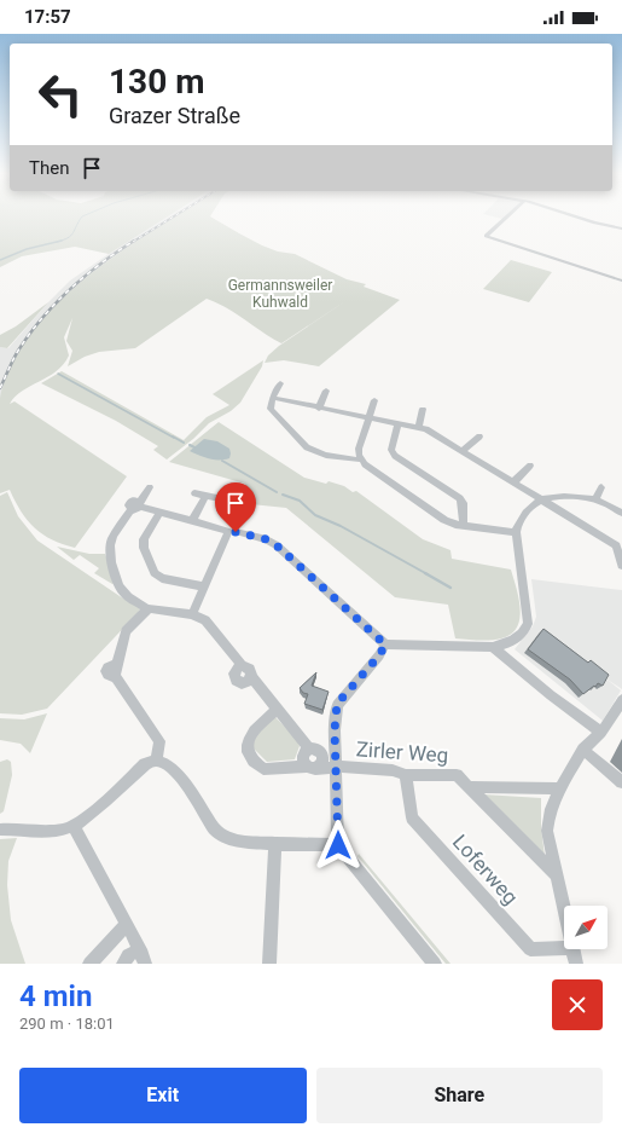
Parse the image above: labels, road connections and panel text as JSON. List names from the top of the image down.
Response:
{
  "streets": {
    "street": ["Zirler Weg", "Loferweg"]
  },
  "crossings": [
    ["Zirler Weg", "Loferweg"]
  ],
  "parks": ["Germannsweiler Kuhwald"],
  "north": "top right",
  "page": {
    "status": "17:57",
    "turn": ["130 m", "Grazer Straße"],
    "then": "Then",
    "heading": ["4 min", "290 m · 18:01"],
    "buttons": ["Exit", "Share"]
  }
}
